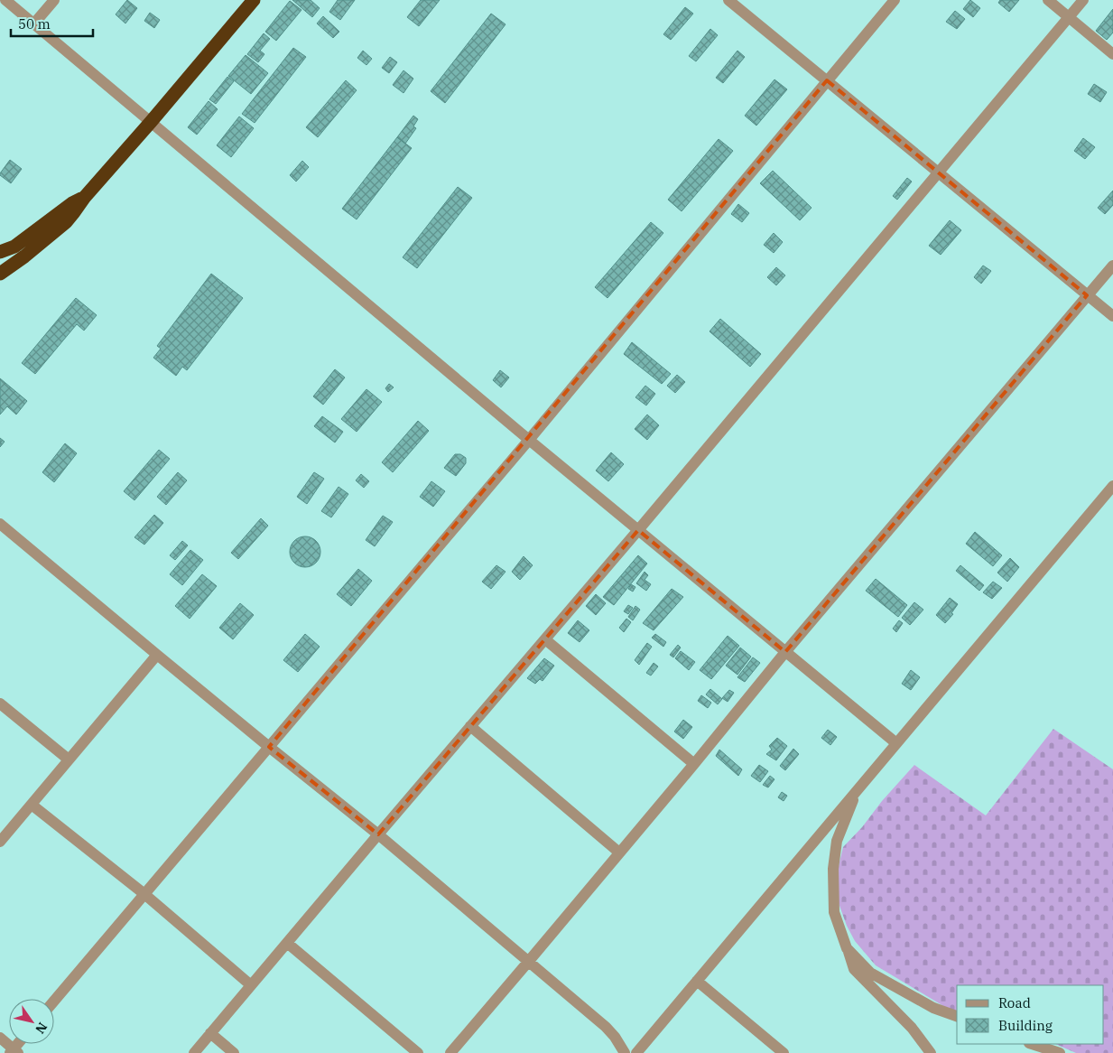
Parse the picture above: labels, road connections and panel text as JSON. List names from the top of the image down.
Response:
{
  "legend": ["Road", "Building"],
  "scale_bar": "50 m",
  "north": "bottom right"
}
